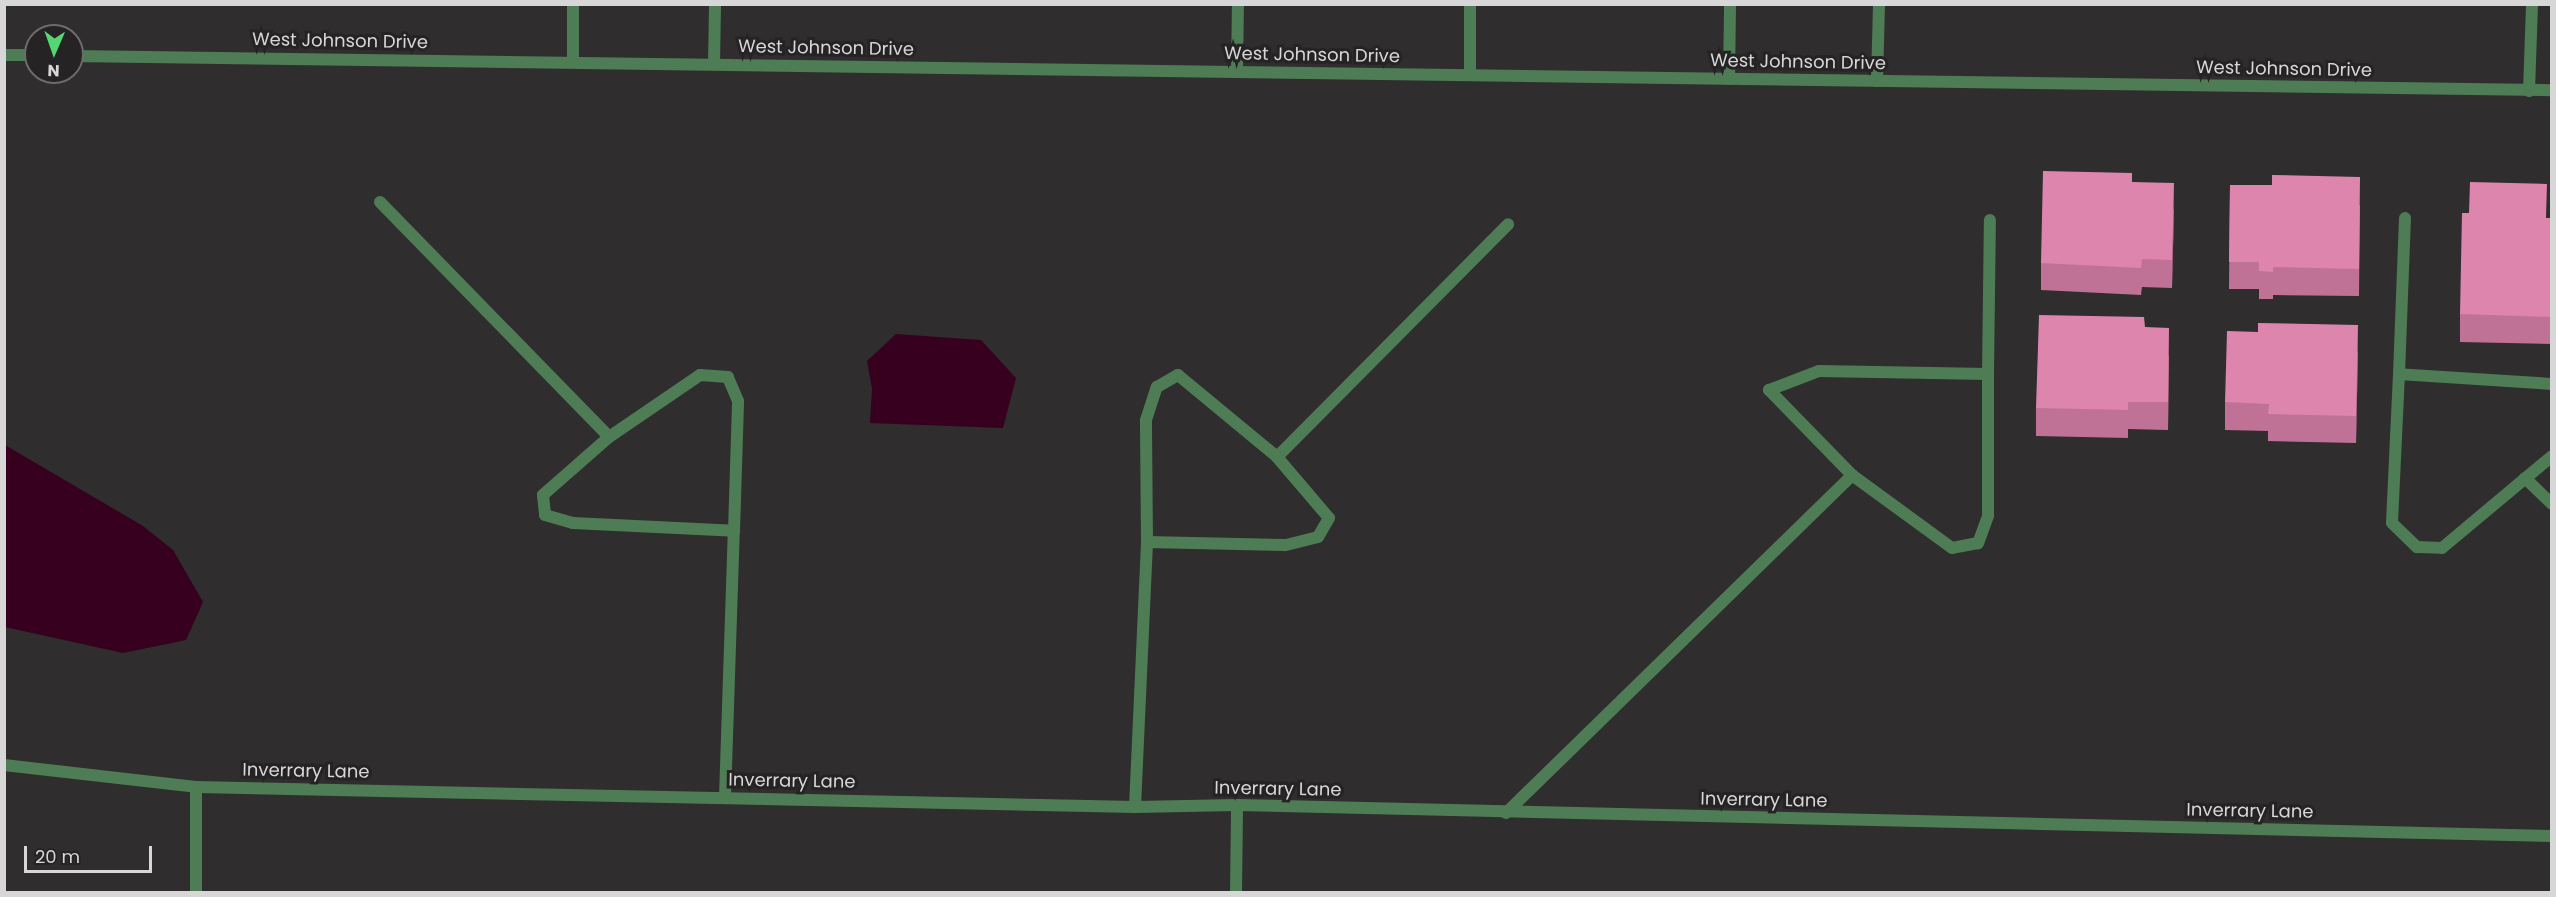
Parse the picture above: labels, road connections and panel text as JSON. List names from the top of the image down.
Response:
{
  "streets": {
    "street": ["West Johnson Drive", "Inverrary Lane"]
  },
  "scale_bar": "20 m",
  "north": "bottom"
}
